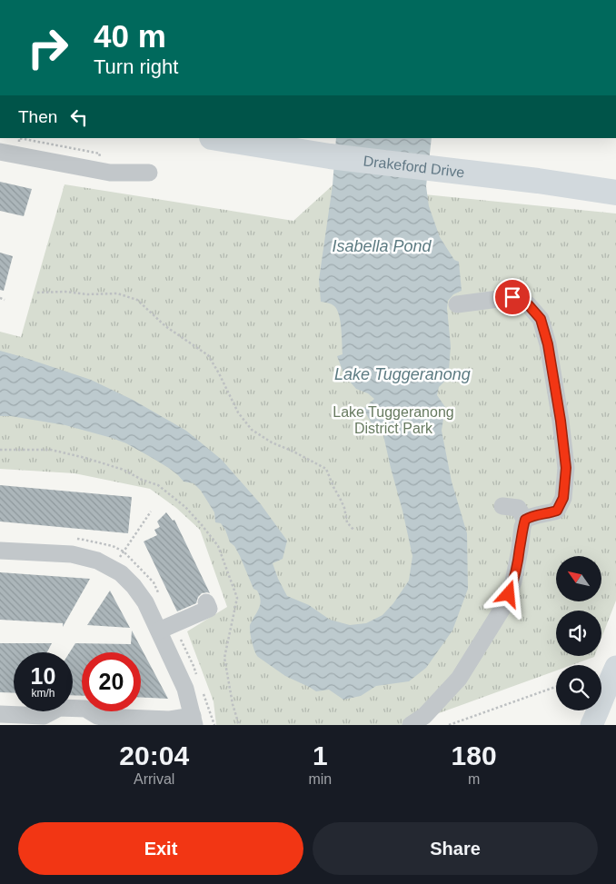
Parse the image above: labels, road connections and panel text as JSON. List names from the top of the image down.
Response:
{
  "streets": {
    "highway": ["Drakeford Drive"]
  },
  "water": ["Isabella Pond", "Lake Tuggeranong"],
  "parks": ["Lake Tuggeranong District Park"],
  "north": "top left",
  "page": {
    "turn": ["40 m", "Turn right"],
    "then": "Then",
    "speed": "10 km/h",
    "limit": "20",
    "eta": [
      "20:04",
      "Arrival",
      "1",
      "min",
      "180",
      "m"
    ],
    "buttons": ["Exit", "Share"]
  }
}
